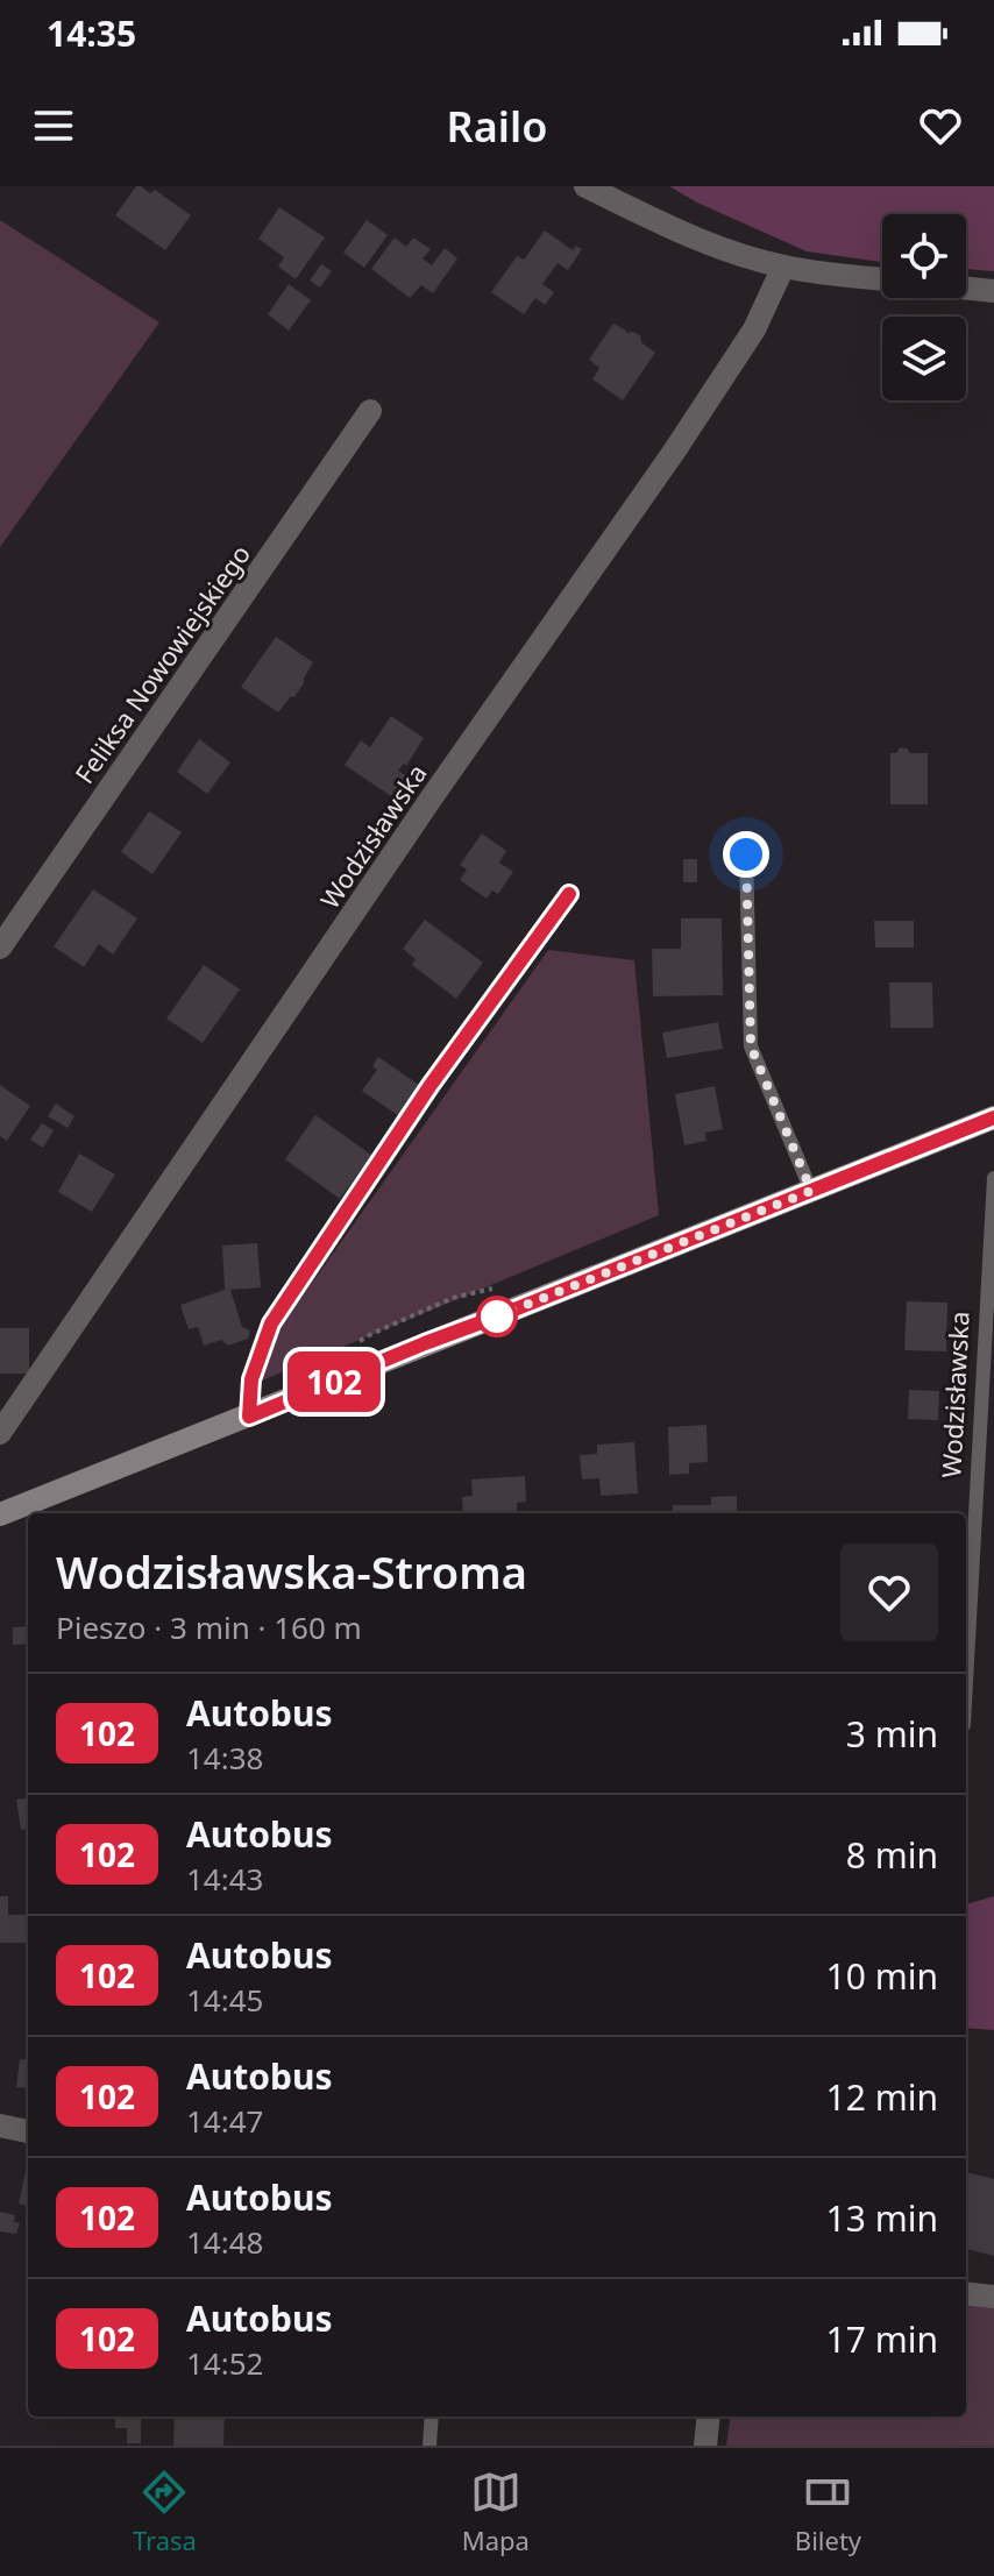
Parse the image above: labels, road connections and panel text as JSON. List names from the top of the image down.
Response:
{
  "streets": {
    "street": ["Feliksa Nowowiejskiego", "Wodzisławska"]
  },
  "lines": ["bus line 102"],
  "page": {
    "status": "14:35",
    "header": "Railo",
    "on_map": "102",
    "heading": ["Wodzisławska-Stroma", "Pieszo · 3 min · 160 m"],
    "list": [
      {
        "mark": "102",
        "name": "Autobus",
        "note": "14:38",
        "value": "3 min"
      },
      {
        "mark": "102",
        "name": "Autobus",
        "note": "14:43",
        "value": "8 min"
      },
      {
        "mark": "102",
        "name": "Autobus",
        "note": "14:45",
        "value": "10 min"
      },
      {
        "mark": "102",
        "name": "Autobus",
        "note": "14:47",
        "value": "12 min"
      },
      {
        "mark": "102",
        "name": "Autobus",
        "note": "14:48",
        "value": "13 min"
      },
      {
        "mark": "102",
        "name": "Autobus",
        "note": "14:52",
        "value": "17 min"
      }
    ],
    "tabs": ["Trasa", "Mapa", "Bilety"]
  }
}
